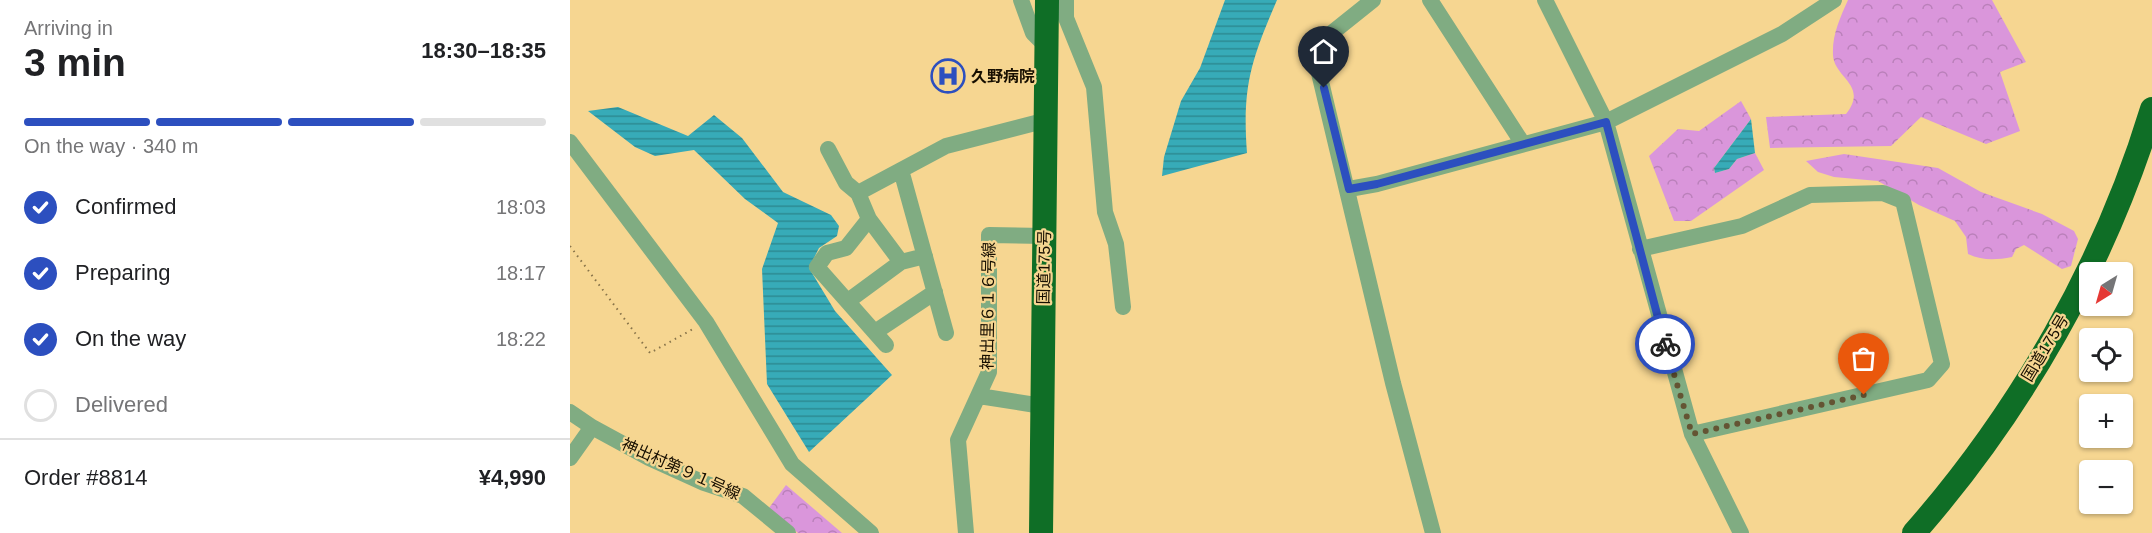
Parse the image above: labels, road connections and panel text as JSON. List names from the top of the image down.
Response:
{
  "streets": {
    "highway": ["国道175号"],
    "street": ["神出里６１６号線", "神出村第９１号線"]
  },
  "crossings": [
    ["国道175号", "神出里６１６号線"]
  ],
  "places": {
    "hospital": ["久野病院"]
  },
  "north": "bottom left",
  "page": {
    "heading": ["3 min", "Arriving in", "18:30–18:35"],
    "panel": ["Order #8814", "¥4,990"],
    "bar": "On the way · 340 m",
    "list": [
      ["Confirmed", "18:03"],
      ["Preparing", "18:17"],
      ["On the way", "18:22"],
      "Delivered"
    ],
    "map_buttons": ["+", "−"]
  }
}
